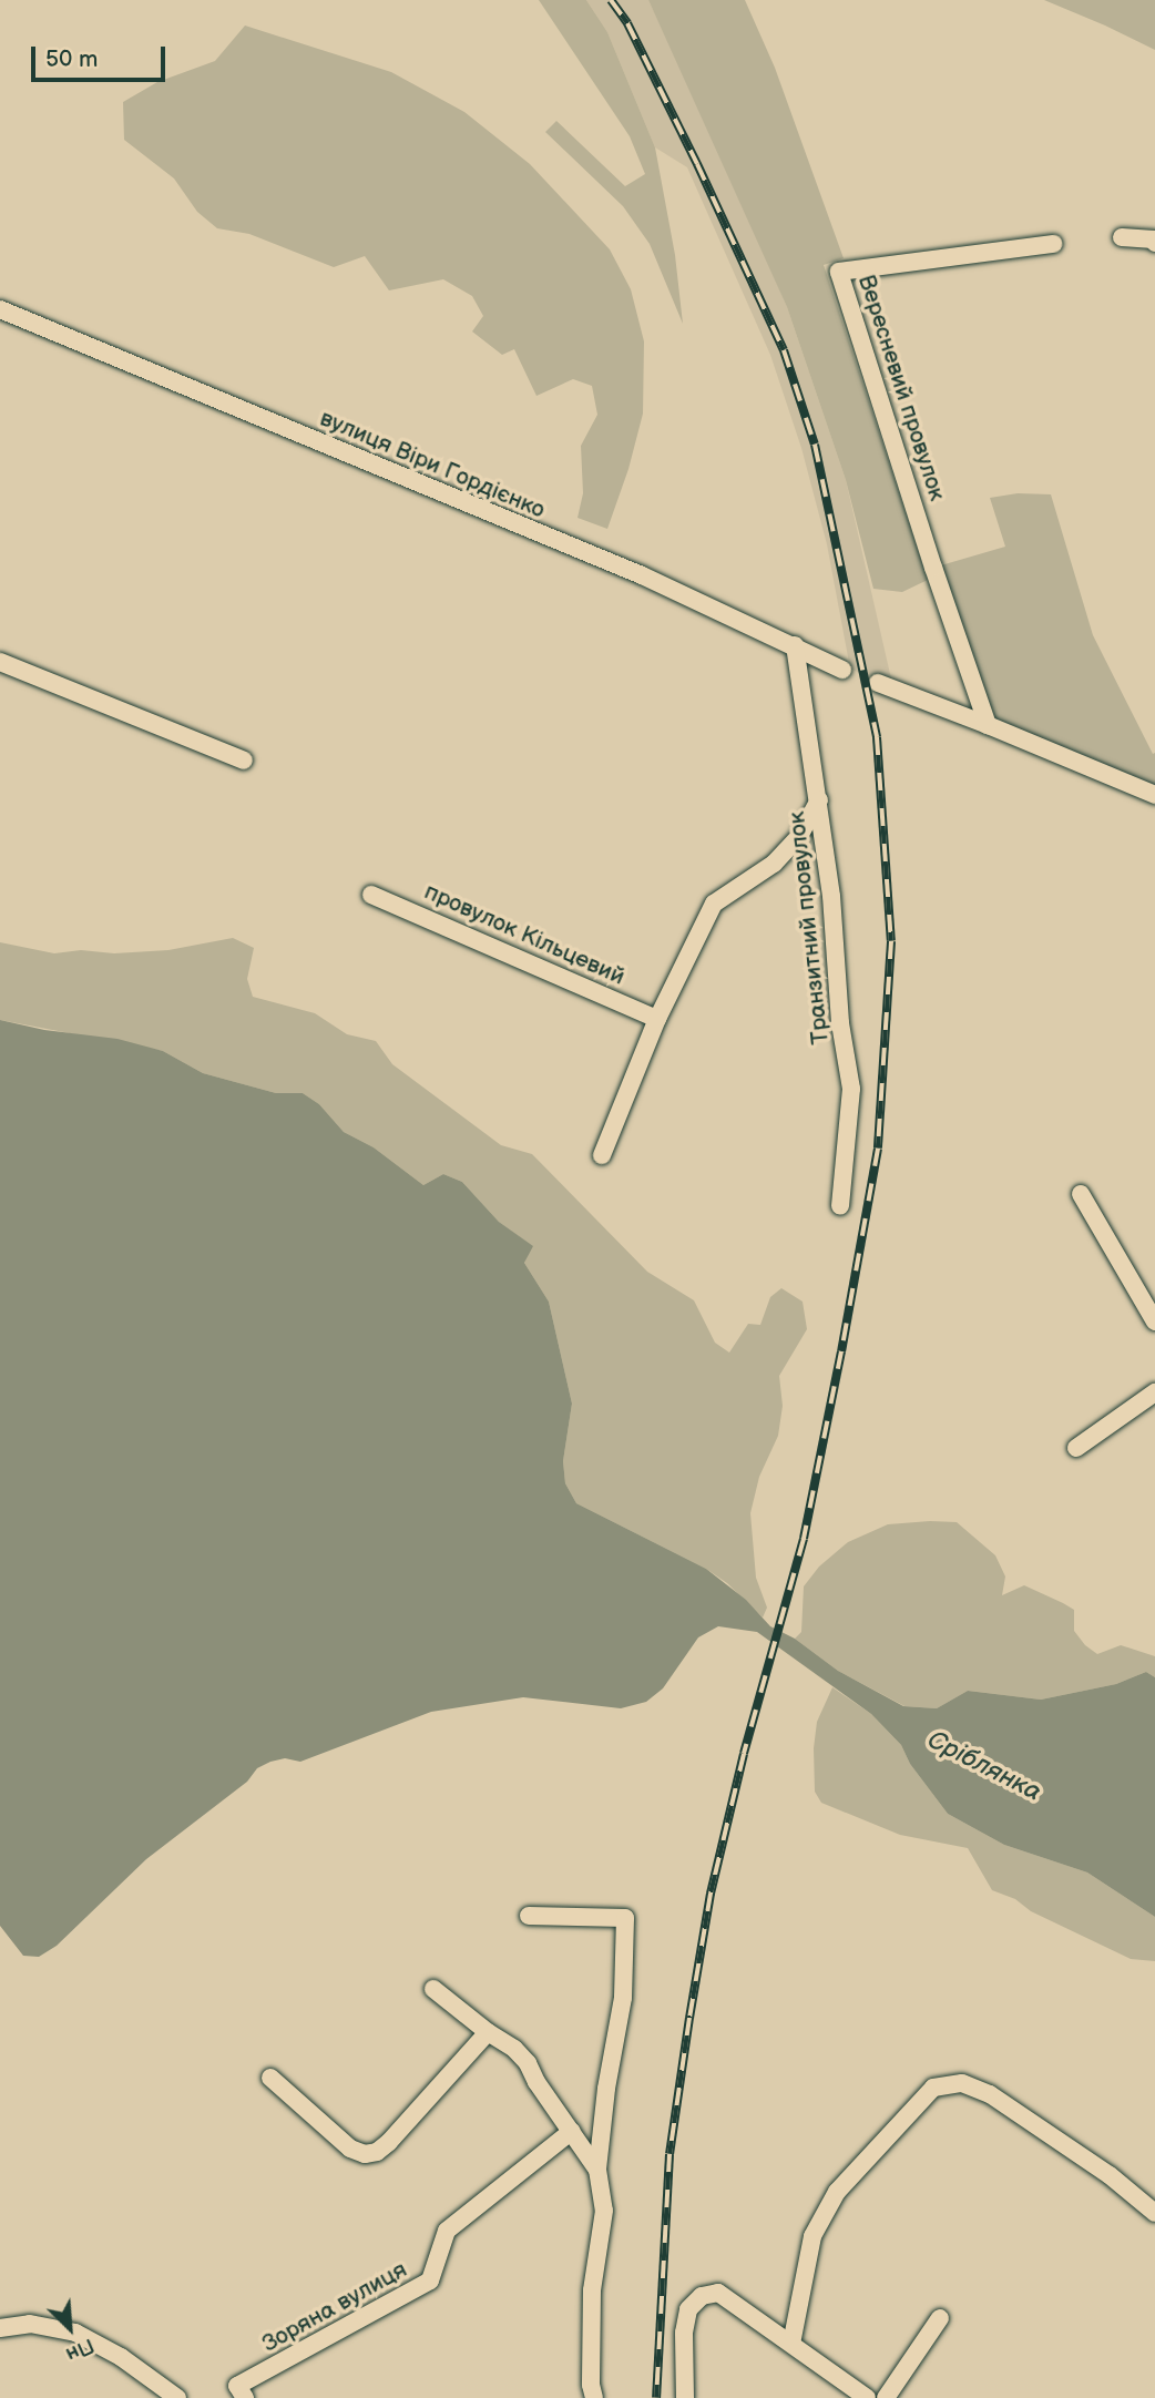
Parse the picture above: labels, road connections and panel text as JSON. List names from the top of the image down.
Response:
{
  "streets": {
    "street": [
      "Вересневий провулок",
      "вулиця Віри Гордієнко",
      "Транзитний провулок",
      "провулок Кільцевий",
      "Зоряна вулиця"
    ]
  },
  "crossings": [
    ["вулиця Віри Гордієнко", "Транзитний провулок"]
  ],
  "water": ["Сріблянка"],
  "scale_bar": "50 m",
  "north": "bottom right"
}
